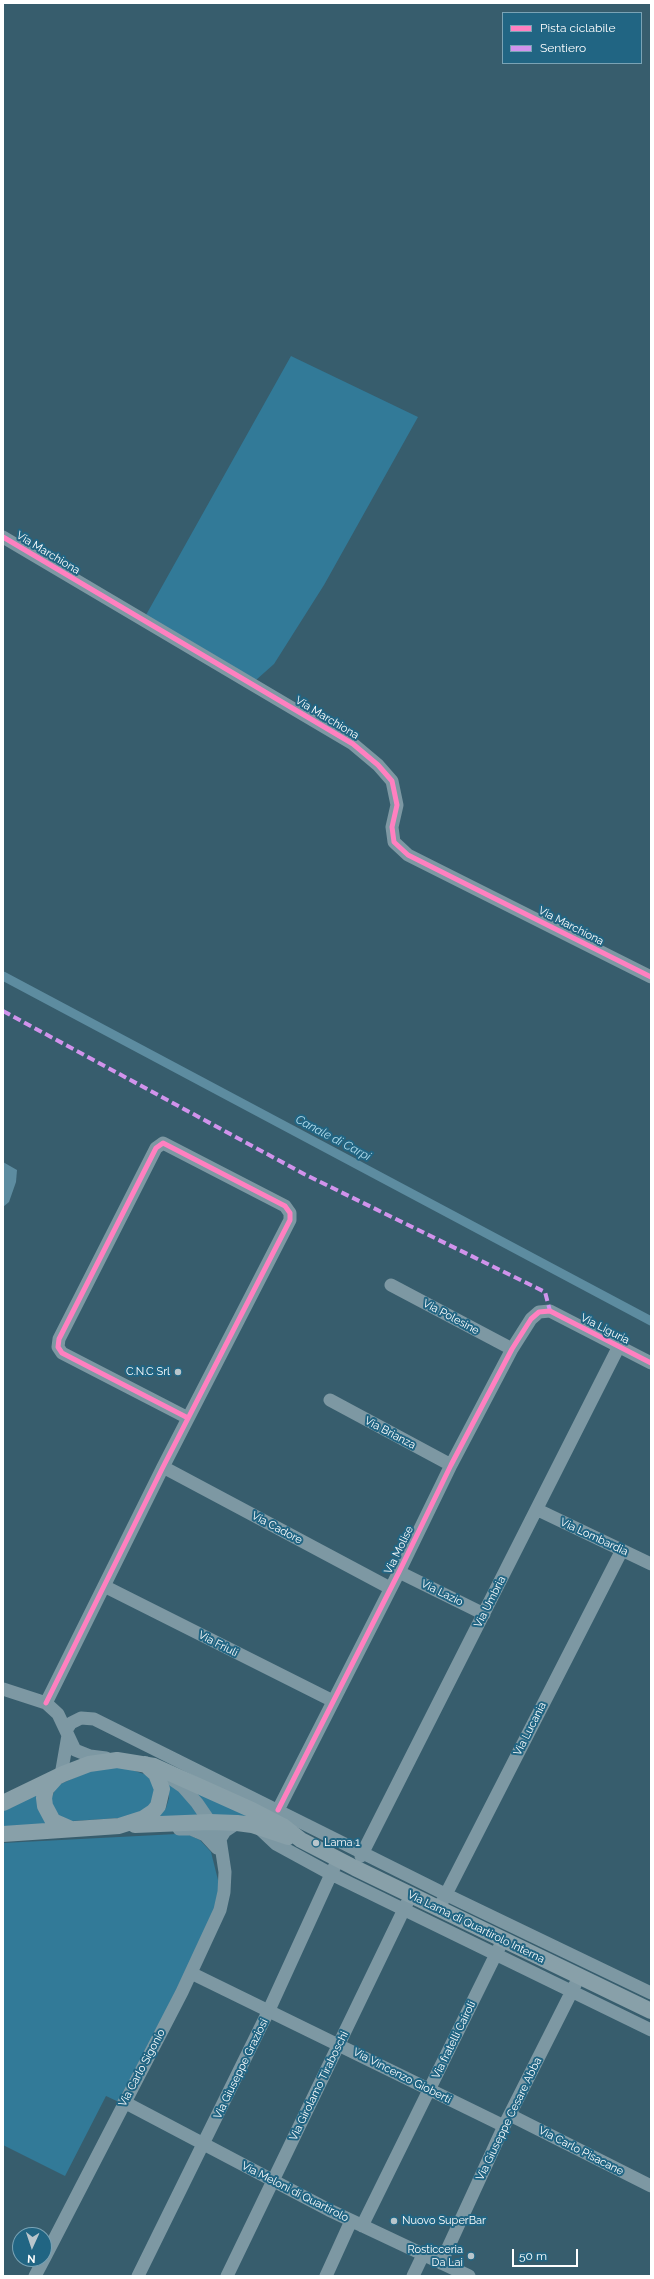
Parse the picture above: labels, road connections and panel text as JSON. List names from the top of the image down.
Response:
{
  "streets": {
    "main road": ["Via Lama di Quartirolo Interna"],
    "street": [
      "Via Marchiona",
      "Via Polesine",
      "Via Liguria",
      "Via Brianza",
      "Via Cadore",
      "Via Lombardia",
      "Via Molise",
      "Via Lazio",
      "Via Umbria",
      "Via Friuli",
      "Via Lucania",
      "Via fratelli Cairoli",
      "Via Carlo Sigonio",
      "Via Giuseppe Graziosi",
      "Via Vincenzo Gioberti",
      "Via Girolamo Tiraboschi",
      "Via Giuseppe Cesare Abba",
      "Via Carlo Pisacane",
      "Via Meloni di Quartirolo"
    ]
  },
  "crossings": [
    ["Via Polesine", "Via Molise"],
    ["Via Liguria", "Via Molise"],
    ["Via Liguria", "Via Umbria"],
    ["Via Brianza", "Via Molise"],
    ["Via Cadore", "Via Molise"],
    ["Via Lombardia", "Via Umbria"],
    ["Via Lombardia", "Via Lucania"],
    ["Via Molise", "Via Lazio"],
    ["Via Molise", "Via Friuli"],
    ["Via Lazio", "Via Umbria"],
    ["Via Lucania", "Via Lama di Quartirolo Interna"],
    ["Via Lama di Quartirolo Interna", "Via fratelli Cairoli"],
    ["Via Lama di Quartirolo Interna", "Via Giuseppe Graziosi"],
    ["Via Lama di Quartirolo Interna", "Via Girolamo Tiraboschi"],
    ["Via Lama di Quartirolo Interna", "Via Giuseppe Cesare Abba"],
    ["Via fratelli Cairoli", "Via Vincenzo Gioberti"],
    ["Via fratelli Cairoli", "Via Meloni di Quartirolo"],
    ["Via Carlo Sigonio", "Via Vincenzo Gioberti"],
    ["Via Carlo Sigonio", "Via Meloni di Quartirolo"],
    ["Via Giuseppe Graziosi", "Via Vincenzo Gioberti"],
    ["Via Giuseppe Graziosi", "Via Meloni di Quartirolo"],
    ["Via Vincenzo Gioberti", "Via Girolamo Tiraboschi"],
    ["Via Vincenzo Gioberti", "Via Giuseppe Cesare Abba"],
    ["Via Girolamo Tiraboschi", "Via Meloni di Quartirolo"],
    ["Via Giuseppe Cesare Abba", "Via Carlo Pisacane"],
    ["Via Giuseppe Cesare Abba", "Via Meloni di Quartirolo"]
  ],
  "water": ["Canale di Carpi"],
  "places": [
    "C.N.C Srl",
    "Lama 1",
    "Nuovo SuperBar",
    "Rosticceria Da Lai"
  ],
  "legend": ["Pista ciclabile", "Sentiero"],
  "scale_bar": "50 m",
  "north": "bottom"
}
